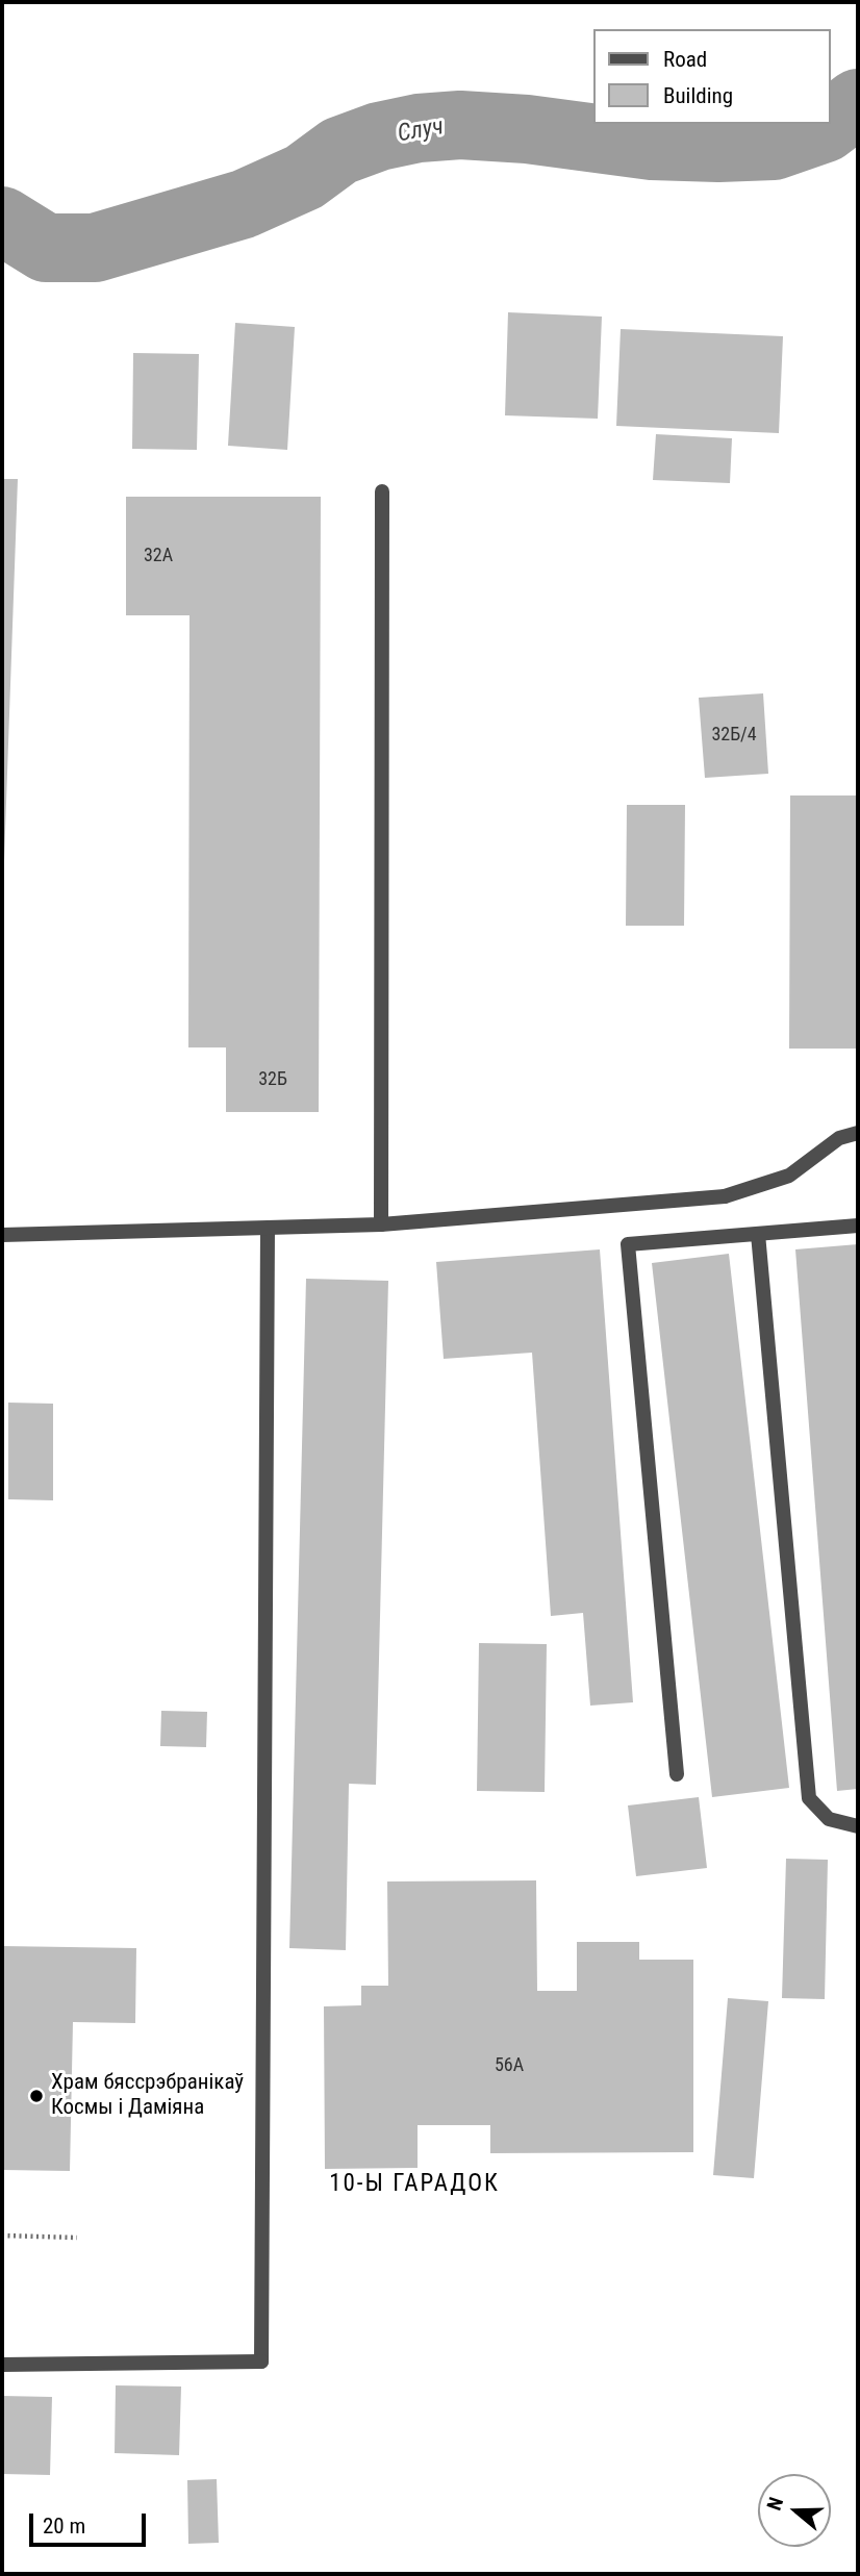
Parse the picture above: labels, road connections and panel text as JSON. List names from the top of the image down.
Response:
{
  "districts": ["10-Ы ГАРАДОК"],
  "water": ["Случ"],
  "places": ["Храм бяссрэбранікаў Космы і Даміяна"],
  "house_numbers": [
    "32А",
    "32Б/4",
    "32Б",
    "56А"
  ],
  "legend": ["Road", "Building"],
  "scale_bar": "20 m",
  "north": "left"
}
